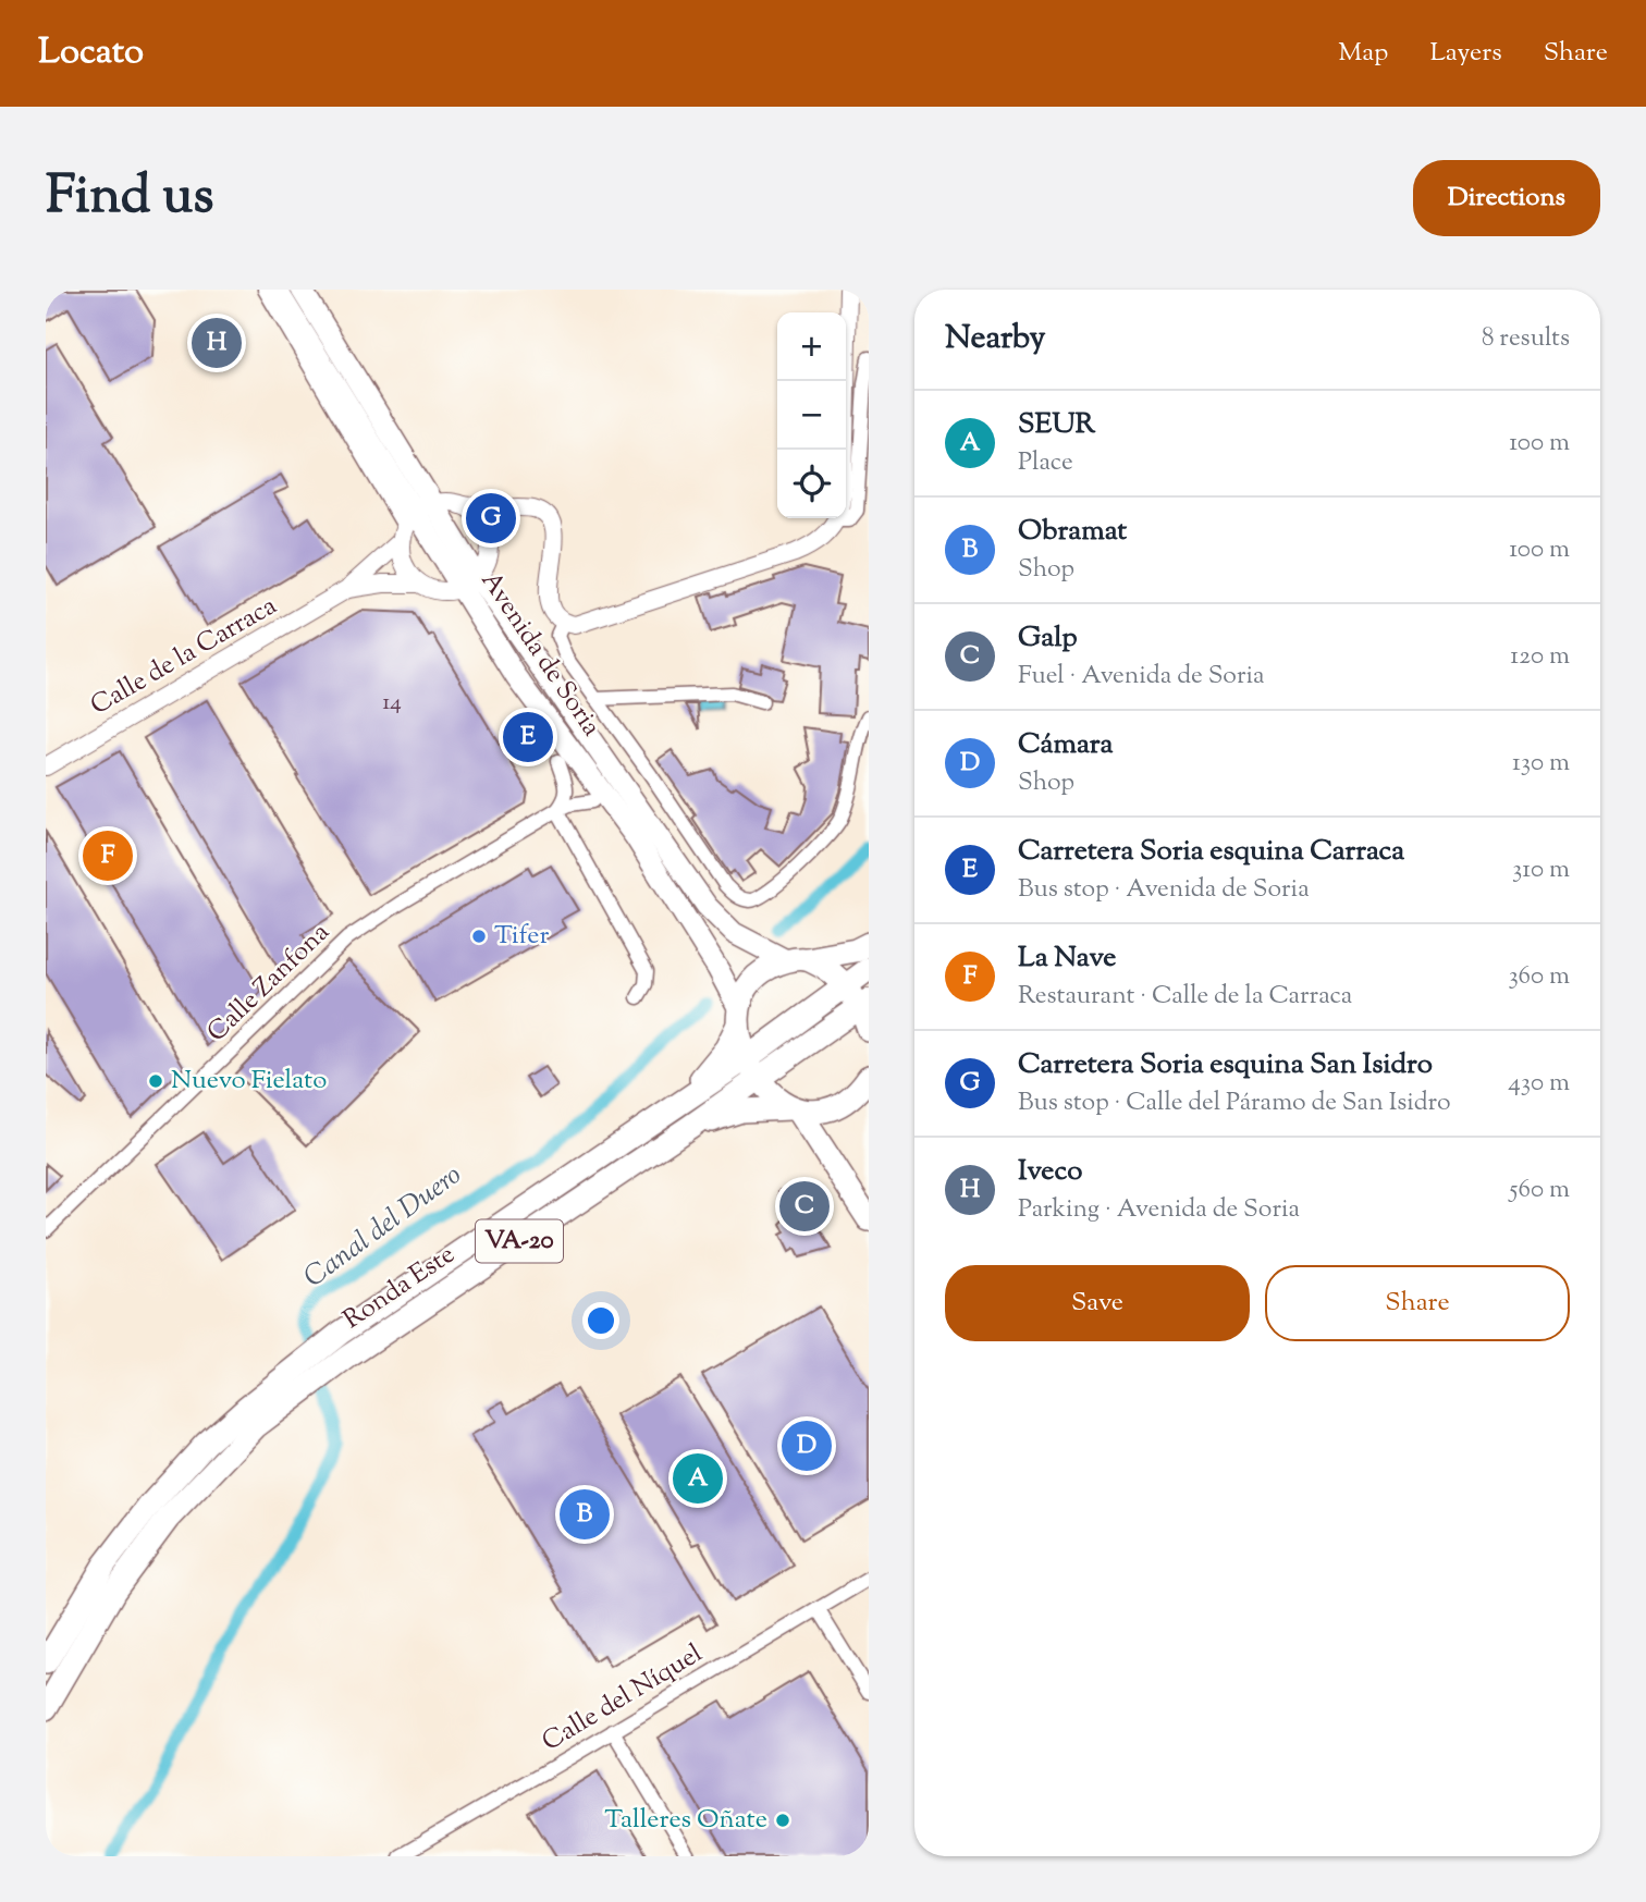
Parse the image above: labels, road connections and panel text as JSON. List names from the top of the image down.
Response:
{
  "streets": {
    "highway": ["VA-20", "Ronda Este"],
    "main road": ["Avenida de Soria"],
    "street": ["Calle de la Carraca", "Calle Zanfona", "Calle del Níquel"]
  },
  "crossings": [
    ["Avenida de Soria", "Calle de la Carraca"]
  ],
  "water": ["Canal del Duero"],
  "places": ["Tifer", "Nuevo Fielato", "Talleres Oñate"],
  "house_numbers": ["14"],
  "page": {
    "header": "Locato",
    "nav": ["Map", "Layers", "Share"],
    "title": "Find us",
    "buttons": [
      "Directions",
      ["Save", "Share"]
    ],
    "heading": ["Nearby", "8 results"],
    "map_buttons": ["+", "−"],
    "pins": [
      "H",
      "G",
      "E",
      "F",
      "C",
      "D",
      "A",
      "B"
    ],
    "list": [
      {
        "mark": "A",
        "name": "SEUR",
        "note": "Place",
        "value": "100 m"
      },
      {
        "mark": "B",
        "name": "Obramat",
        "note": "Shop",
        "value": "100 m"
      },
      {
        "mark": "C",
        "name": "Galp",
        "note": "Fuel · Avenida de Soria",
        "value": "120 m"
      },
      {
        "mark": "D",
        "name": "Cámara",
        "note": "Shop",
        "value": "130 m"
      },
      {
        "mark": "E",
        "name": "Carretera Soria esquina Carraca",
        "note": "Bus stop · Avenida de Soria",
        "value": "310 m"
      },
      {
        "mark": "F",
        "name": "La Nave",
        "note": "Restaurant · Calle de la Carraca",
        "value": "360 m"
      },
      {
        "mark": "G",
        "name": "Carretera Soria esquina San Isidro",
        "note": "Bus stop · Calle del Páramo de San Isidro",
        "value": "430 m"
      },
      {
        "mark": "H",
        "name": "Iveco",
        "note": "Parking · Avenida de Soria",
        "value": "560 m"
      }
    ]
  }
}
